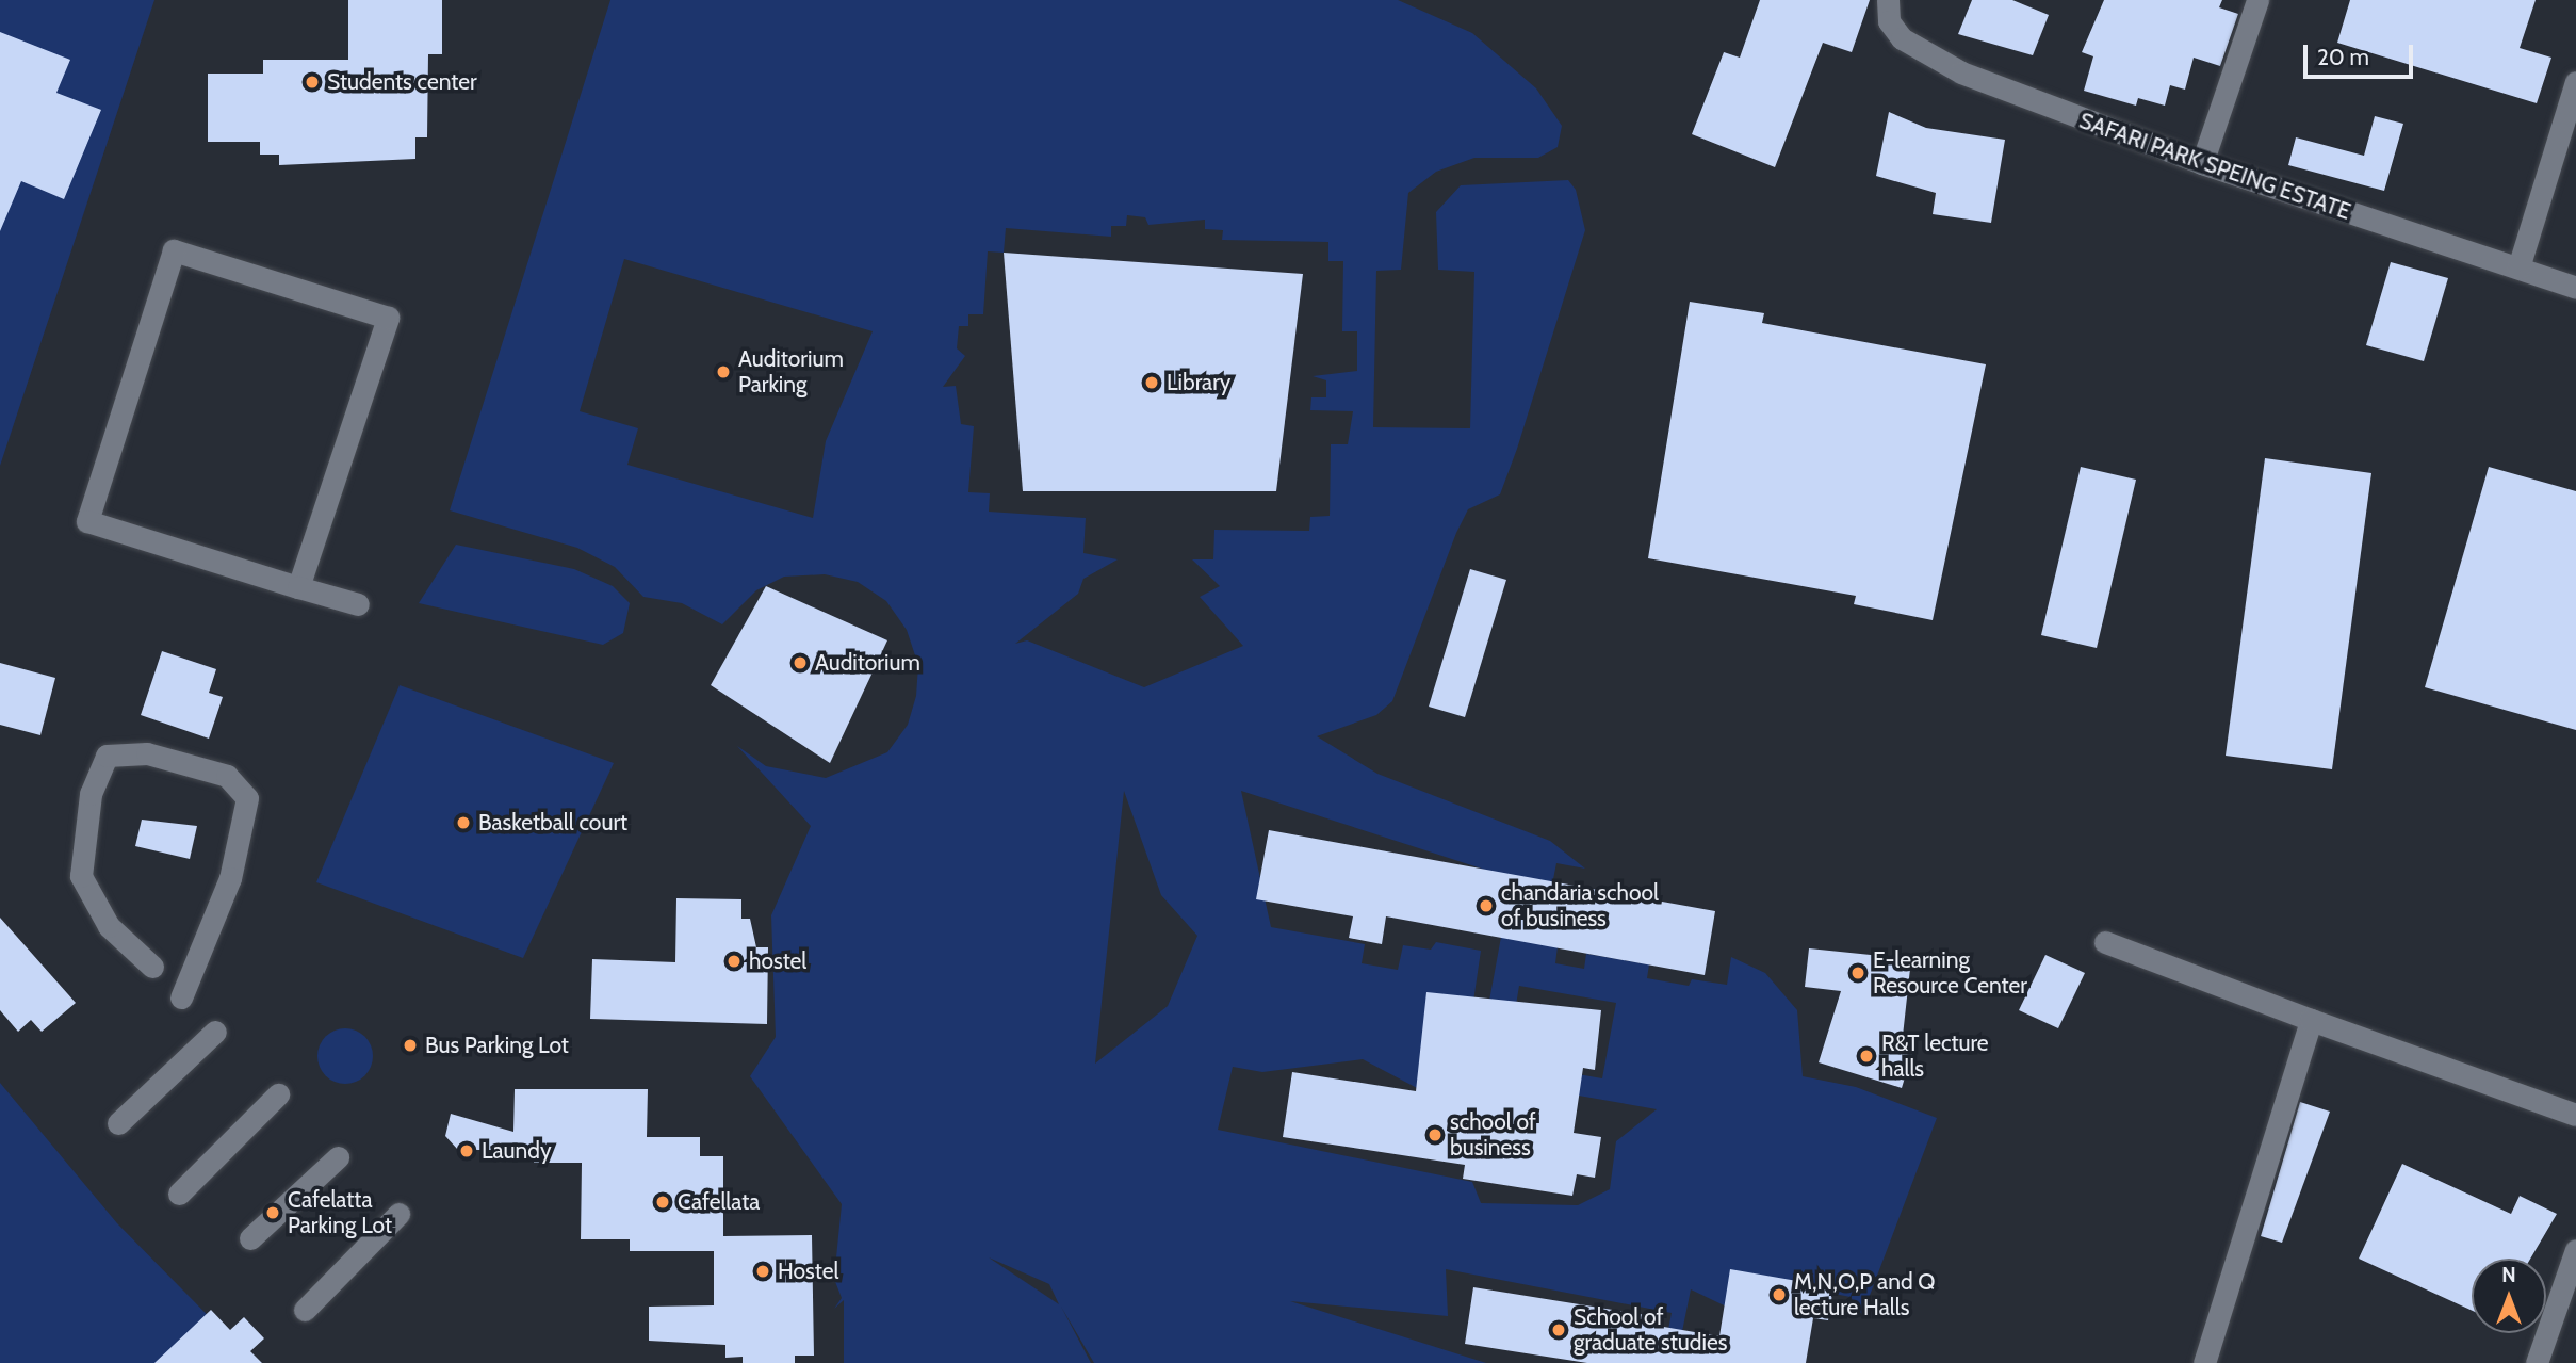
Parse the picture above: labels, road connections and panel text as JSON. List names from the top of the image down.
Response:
{
  "streets": {
    "street": ["SAFARI PARK SPEING ESTATE"]
  },
  "places": [
    "Students center",
    "Auditorium Parking",
    "Library",
    "Auditorium",
    "Basketball court",
    "chandaria school of business",
    "hostel",
    "E-learning Resource Center",
    "Bus Parking Lot",
    "R&T lecture halls",
    "school of business",
    "Laundy",
    "Cafellata",
    "Cafelatta Parking Lot",
    "Hostel",
    "M,N,O,P and Q lecture Halls",
    "School of graduate studies"
  ],
  "scale_bar": "20 m",
  "north": "top"
}
